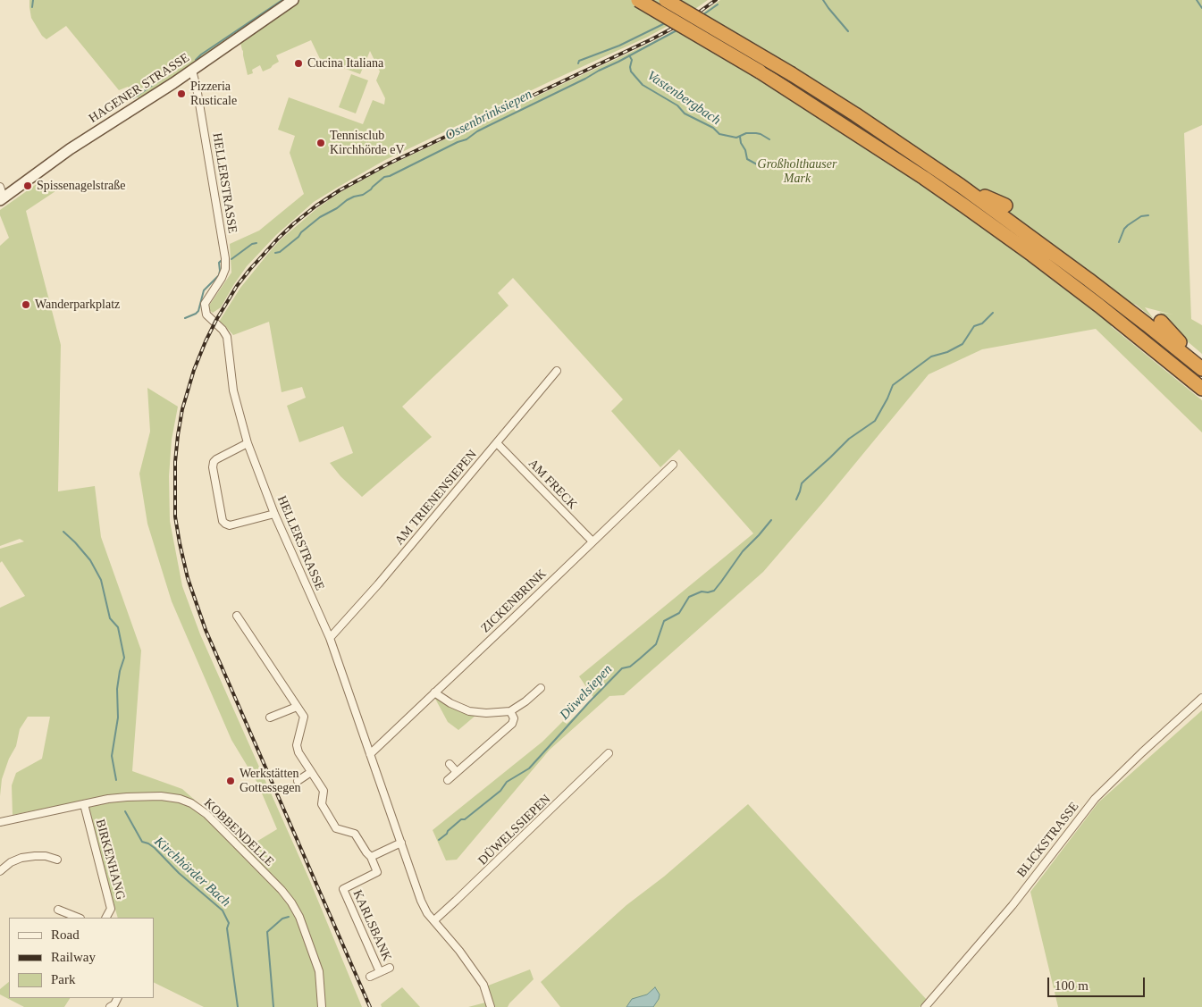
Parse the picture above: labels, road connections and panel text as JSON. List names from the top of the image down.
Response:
{
  "streets": {
    "main road": ["HAGENER STRASSE"],
    "street": [
      "HELLERSTRASSE",
      "AM FRECK",
      "AM TRIENENSIEPEN",
      "ZICKENBRINK",
      "DÜWELSSIEPEN",
      "KOBBENDELLE",
      "BLICKSTRASSE",
      "BIRKENHANG",
      "KARLSBANK"
    ]
  },
  "crossings": [
    ["HAGENER STRASSE", "HELLERSTRASSE"],
    ["HELLERSTRASSE", "AM TRIENENSIEPEN"],
    ["HELLERSTRASSE", "ZICKENBRINK"],
    ["HELLERSTRASSE", "DÜWELSSIEPEN"],
    ["AM FRECK", "AM TRIENENSIEPEN"],
    ["AM FRECK", "ZICKENBRINK"],
    ["KOBBENDELLE", "BIRKENHANG"]
  ],
  "water": [
    "Vastenbergbach",
    "Ossenbrinksiepen",
    "Düwelsiepen",
    "Kirchhörder Bach"
  ],
  "parks": ["Großholthauser Mark"],
  "places": [
    "Cucina Italiana",
    "Pizzeria Rusticale",
    "Tennisclub Kirchhörde eV",
    "Spissenagelstraße",
    "Wanderparkplatz",
    "Werkstätten Gottessegen"
  ],
  "legend": ["Road", "Railway", "Park"],
  "scale_bar": "100 m"
}
